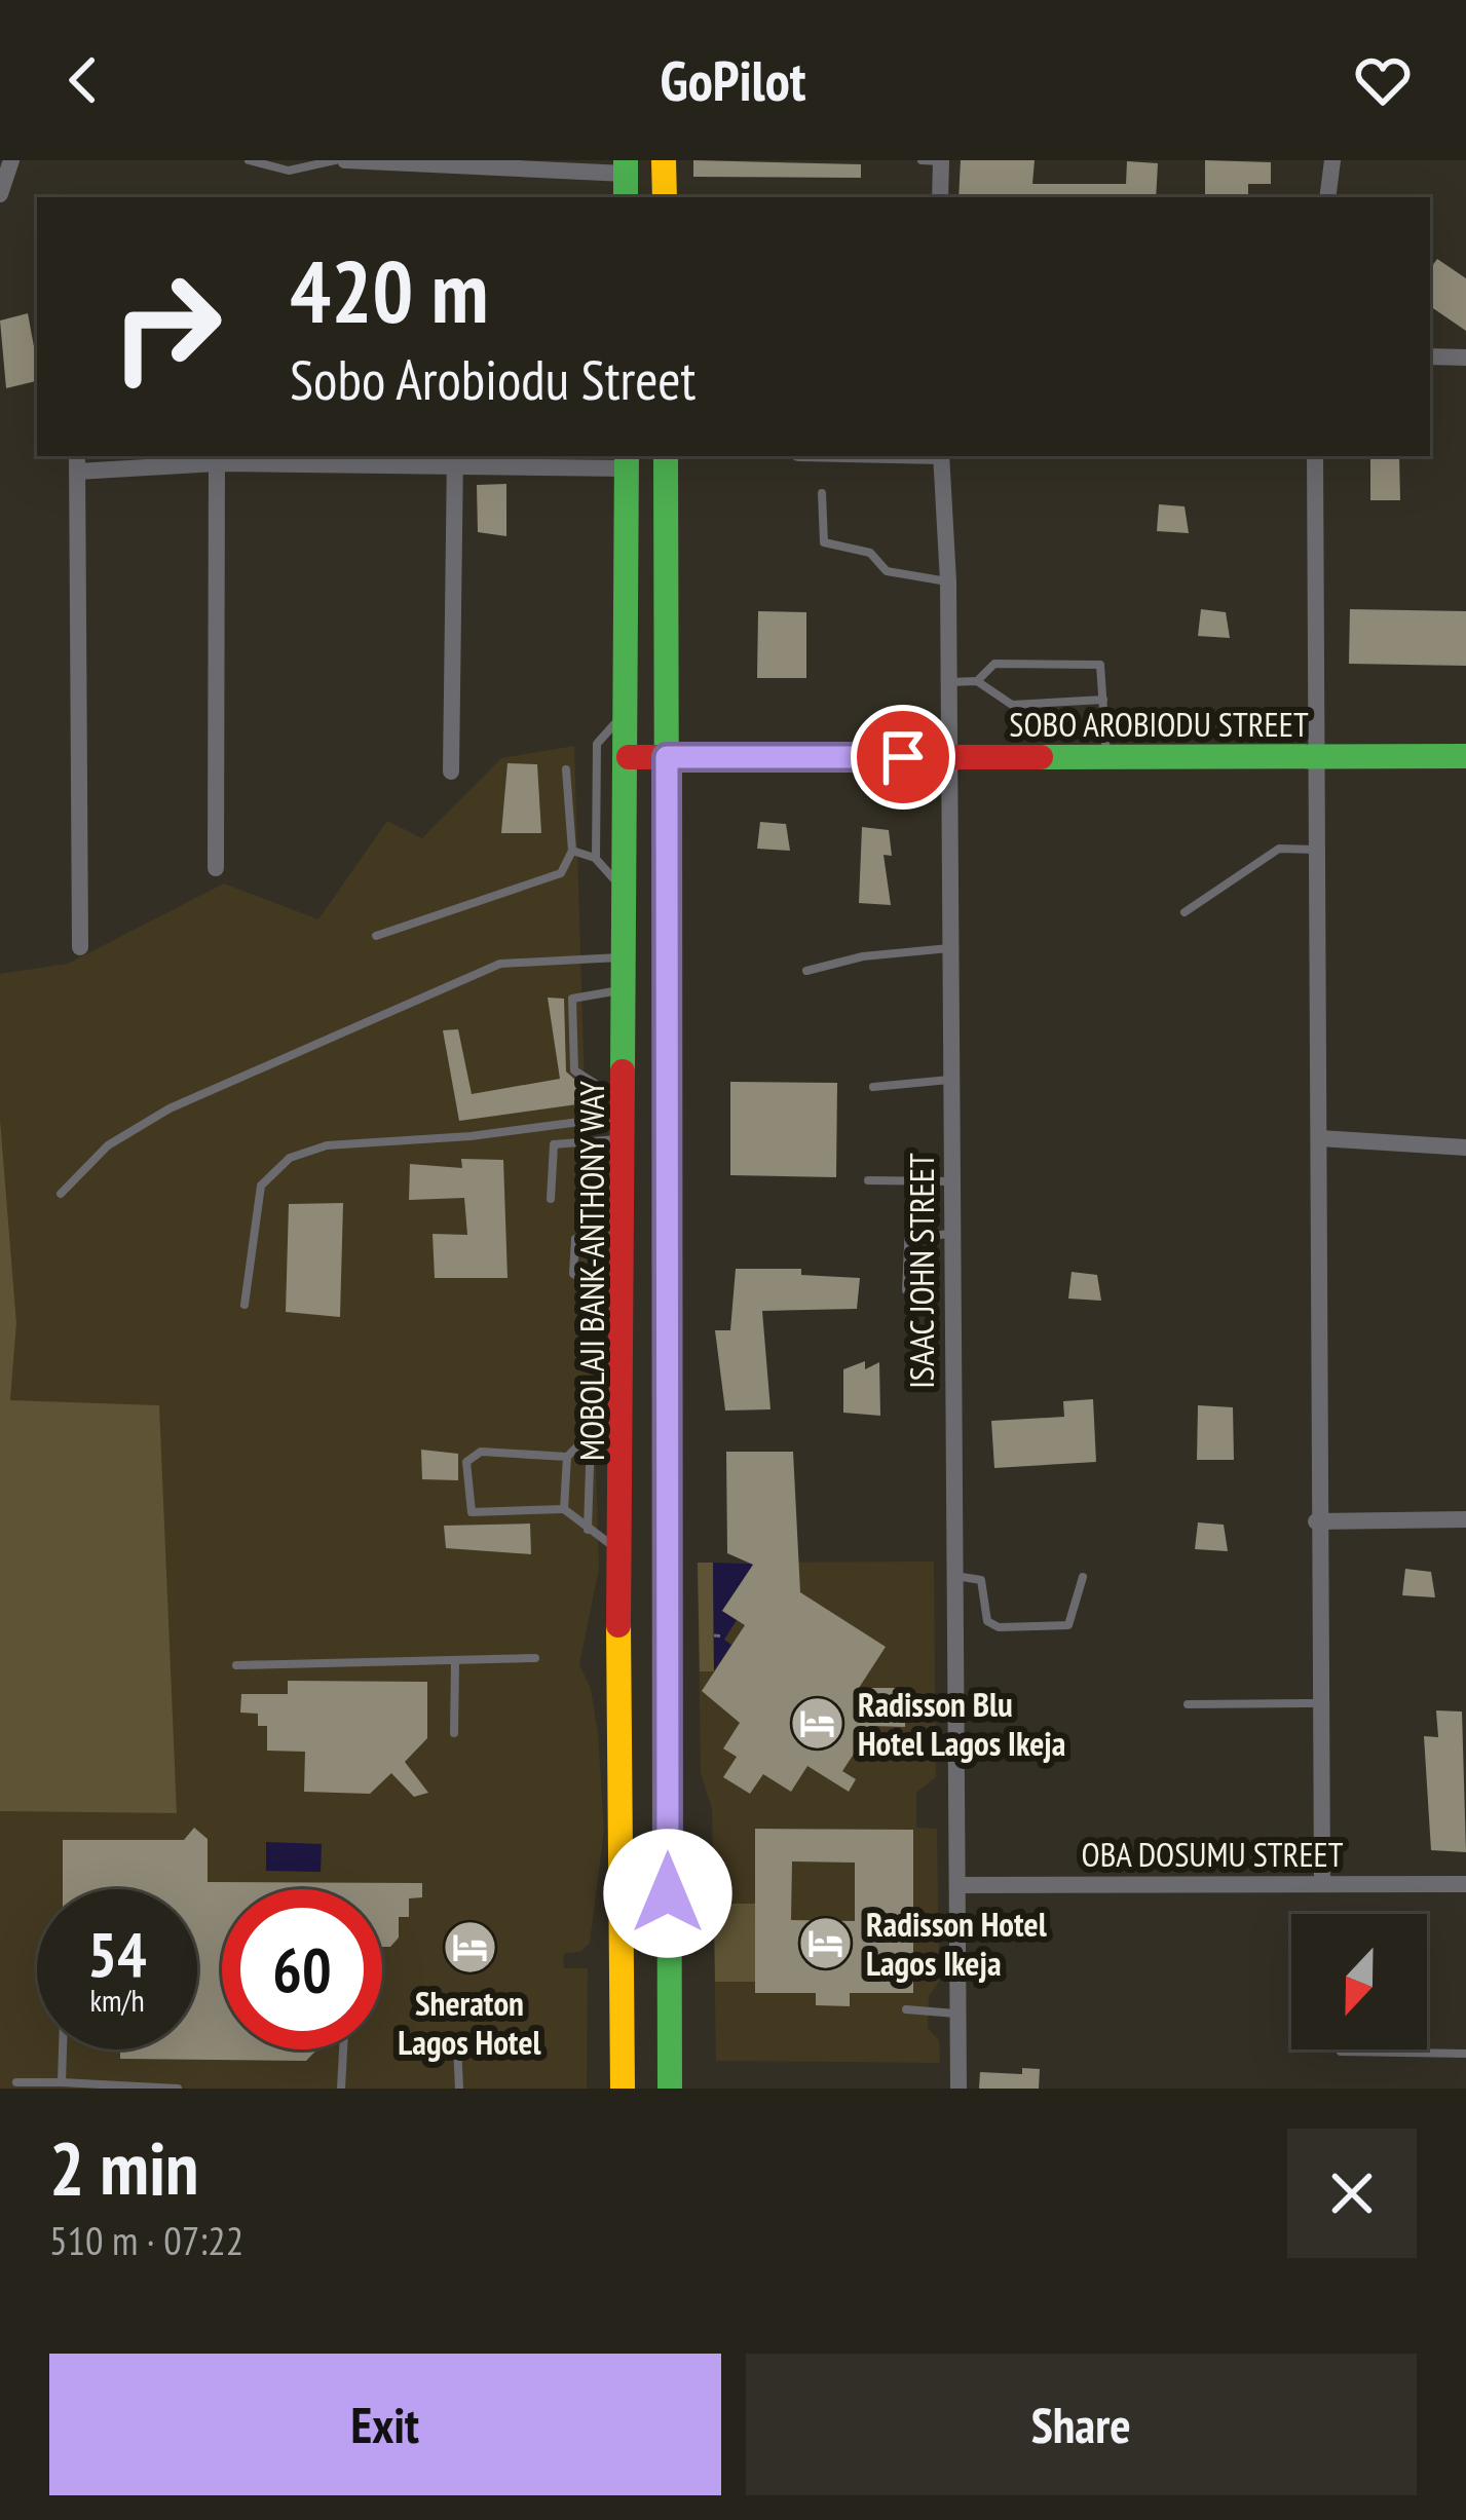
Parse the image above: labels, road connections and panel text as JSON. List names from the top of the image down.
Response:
{
  "streets": {
    "main road": ["SOBO AROBIODU STREET", "MOBOLAJI BANK-ANTHONY WAY"],
    "street": ["ISAAC JOHN STREET", "OBA DOSUMU STREET"]
  },
  "crossings": [
    ["SOBO AROBIODU STREET", "MOBOLAJI BANK-ANTHONY WAY"],
    ["SOBO AROBIODU STREET", "ISAAC JOHN STREET"],
    ["ISAAC JOHN STREET", "OBA DOSUMU STREET"]
  ],
  "places": {
    "hotel": ["Radisson Blu Hotel Lagos Ikeja", "Radisson Hotel Lagos Ikeja", "Sheraton Lagos Hotel"]
  },
  "north": "bottom",
  "page": {
    "header": "GoPilot",
    "turn": ["420 m", "Sobo Arobiodu Street"],
    "speed": "54 km/h",
    "limit": "60",
    "heading": ["2 min", "510 m · 07:22"],
    "buttons": ["Exit", "Share"]
  }
}
